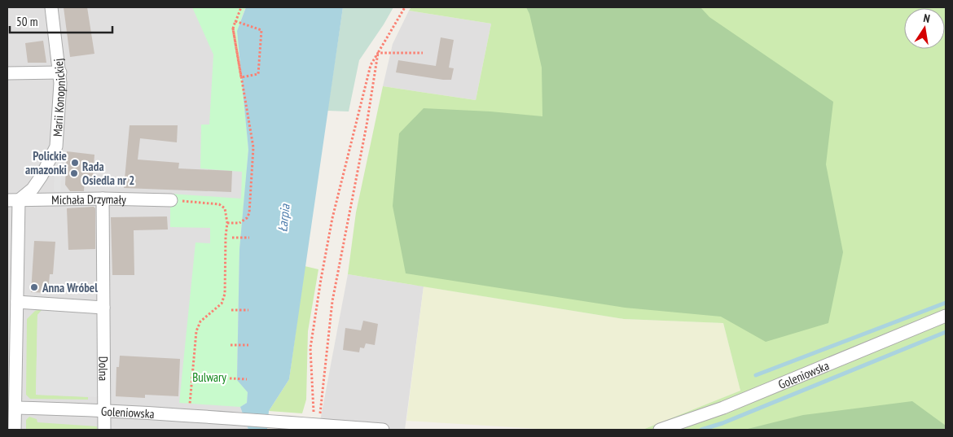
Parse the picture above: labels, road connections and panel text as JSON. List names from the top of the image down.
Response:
{
  "streets": {
    "street": [
      "Marii Konopnickiej",
      "Michała Drzymały",
      "Dolna",
      "Goleniowska"
    ]
  },
  "crossings": [
    ["Marii Konopnickiej", "Michała Drzymały"],
    ["Michała Drzymały", "Dolna"],
    ["Dolna", "Goleniowska"]
  ],
  "water": ["Łarpia"],
  "parks": ["Bulwary"],
  "places": ["Polickie amazonki", "Rada Osiedla nr 2", "Anna Wróbel"],
  "scale_bar": "50 m",
  "north": "top"
}
